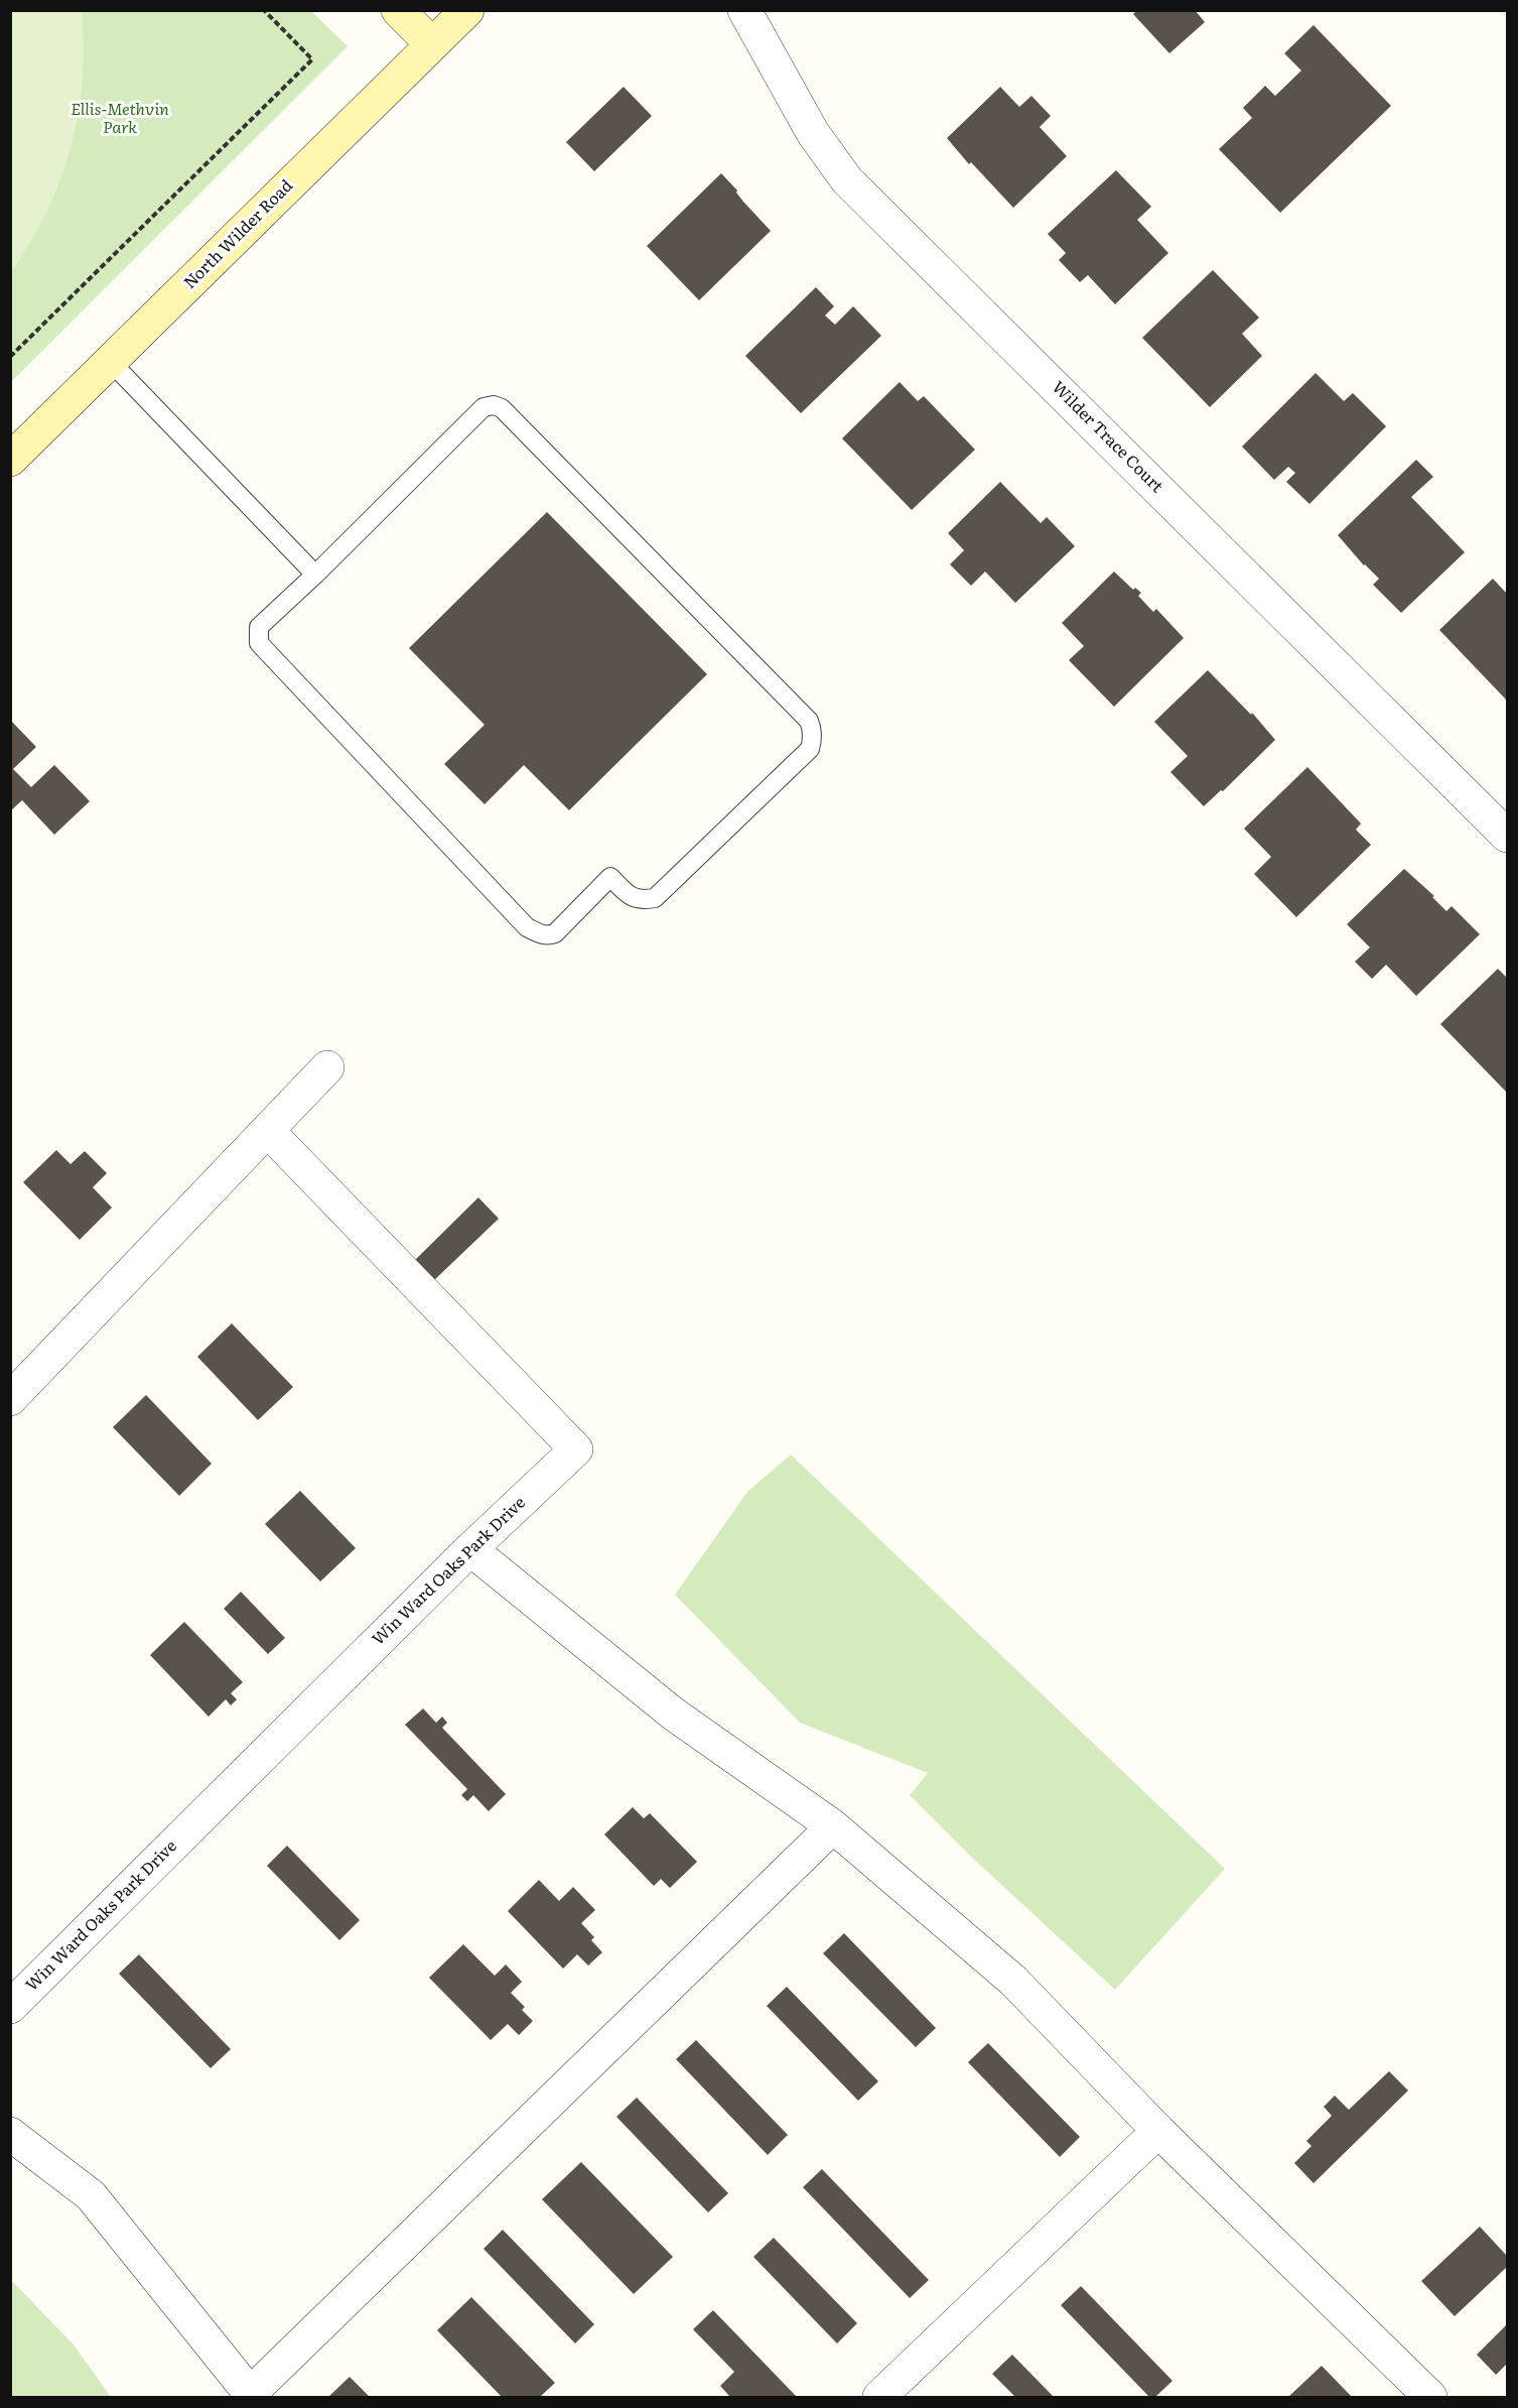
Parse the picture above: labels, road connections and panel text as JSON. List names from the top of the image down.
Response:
{
  "streets": {
    "street": ["North Wilder Road", "Wilder Trace Court", "Win Ward Oaks Park Drive"]
  },
  "parks": ["Ellis-Methvin Park"]
}
